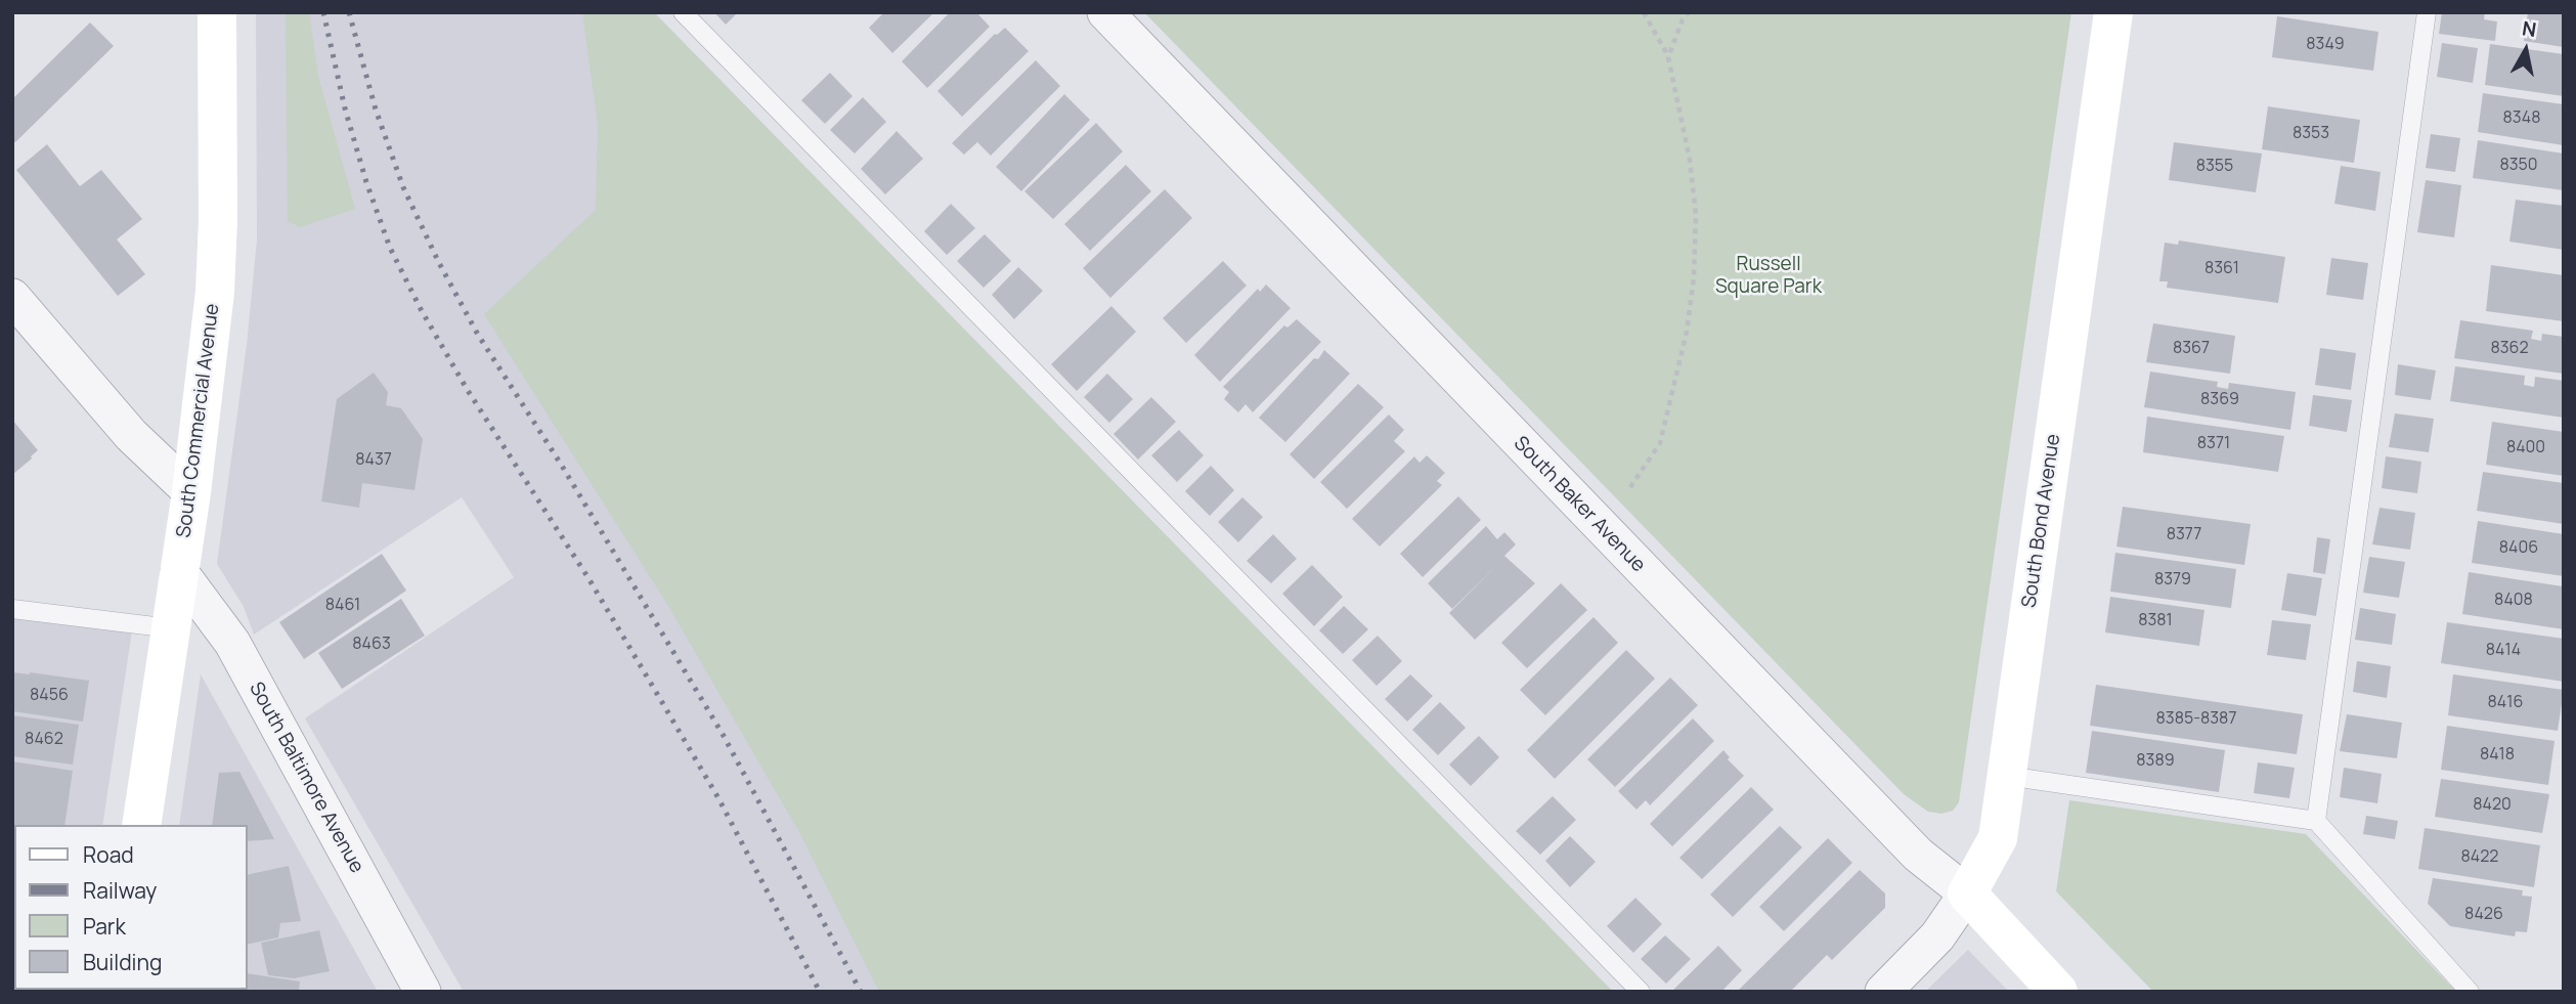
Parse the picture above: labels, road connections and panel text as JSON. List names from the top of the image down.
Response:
{
  "streets": {
    "street": [
      "South Commercial Avenue",
      "South Baker Avenue",
      "South Bond Avenue",
      "South Baltimore Avenue"
    ]
  },
  "crossings": [
    ["South Commercial Avenue", "South Baltimore Avenue"],
    ["South Baker Avenue", "South Bond Avenue"]
  ],
  "parks": ["Russell Square Park"],
  "house_numbers": [
    "8349",
    "8348",
    "8353",
    "8350",
    "8355",
    "8361",
    "8367",
    "8362",
    "8369",
    "8371",
    "8400",
    "8437",
    "8377",
    "8406",
    "8379",
    "8408",
    "8461",
    "8381",
    "8463",
    "8414",
    "8456",
    "8416",
    "8385-8387",
    "8462",
    "8418",
    "8389",
    "8420",
    "8422",
    "8426"
  ],
  "legend": [
    "Road",
    "Railway",
    "Park",
    "Building"
  ],
  "north": "top"
}
